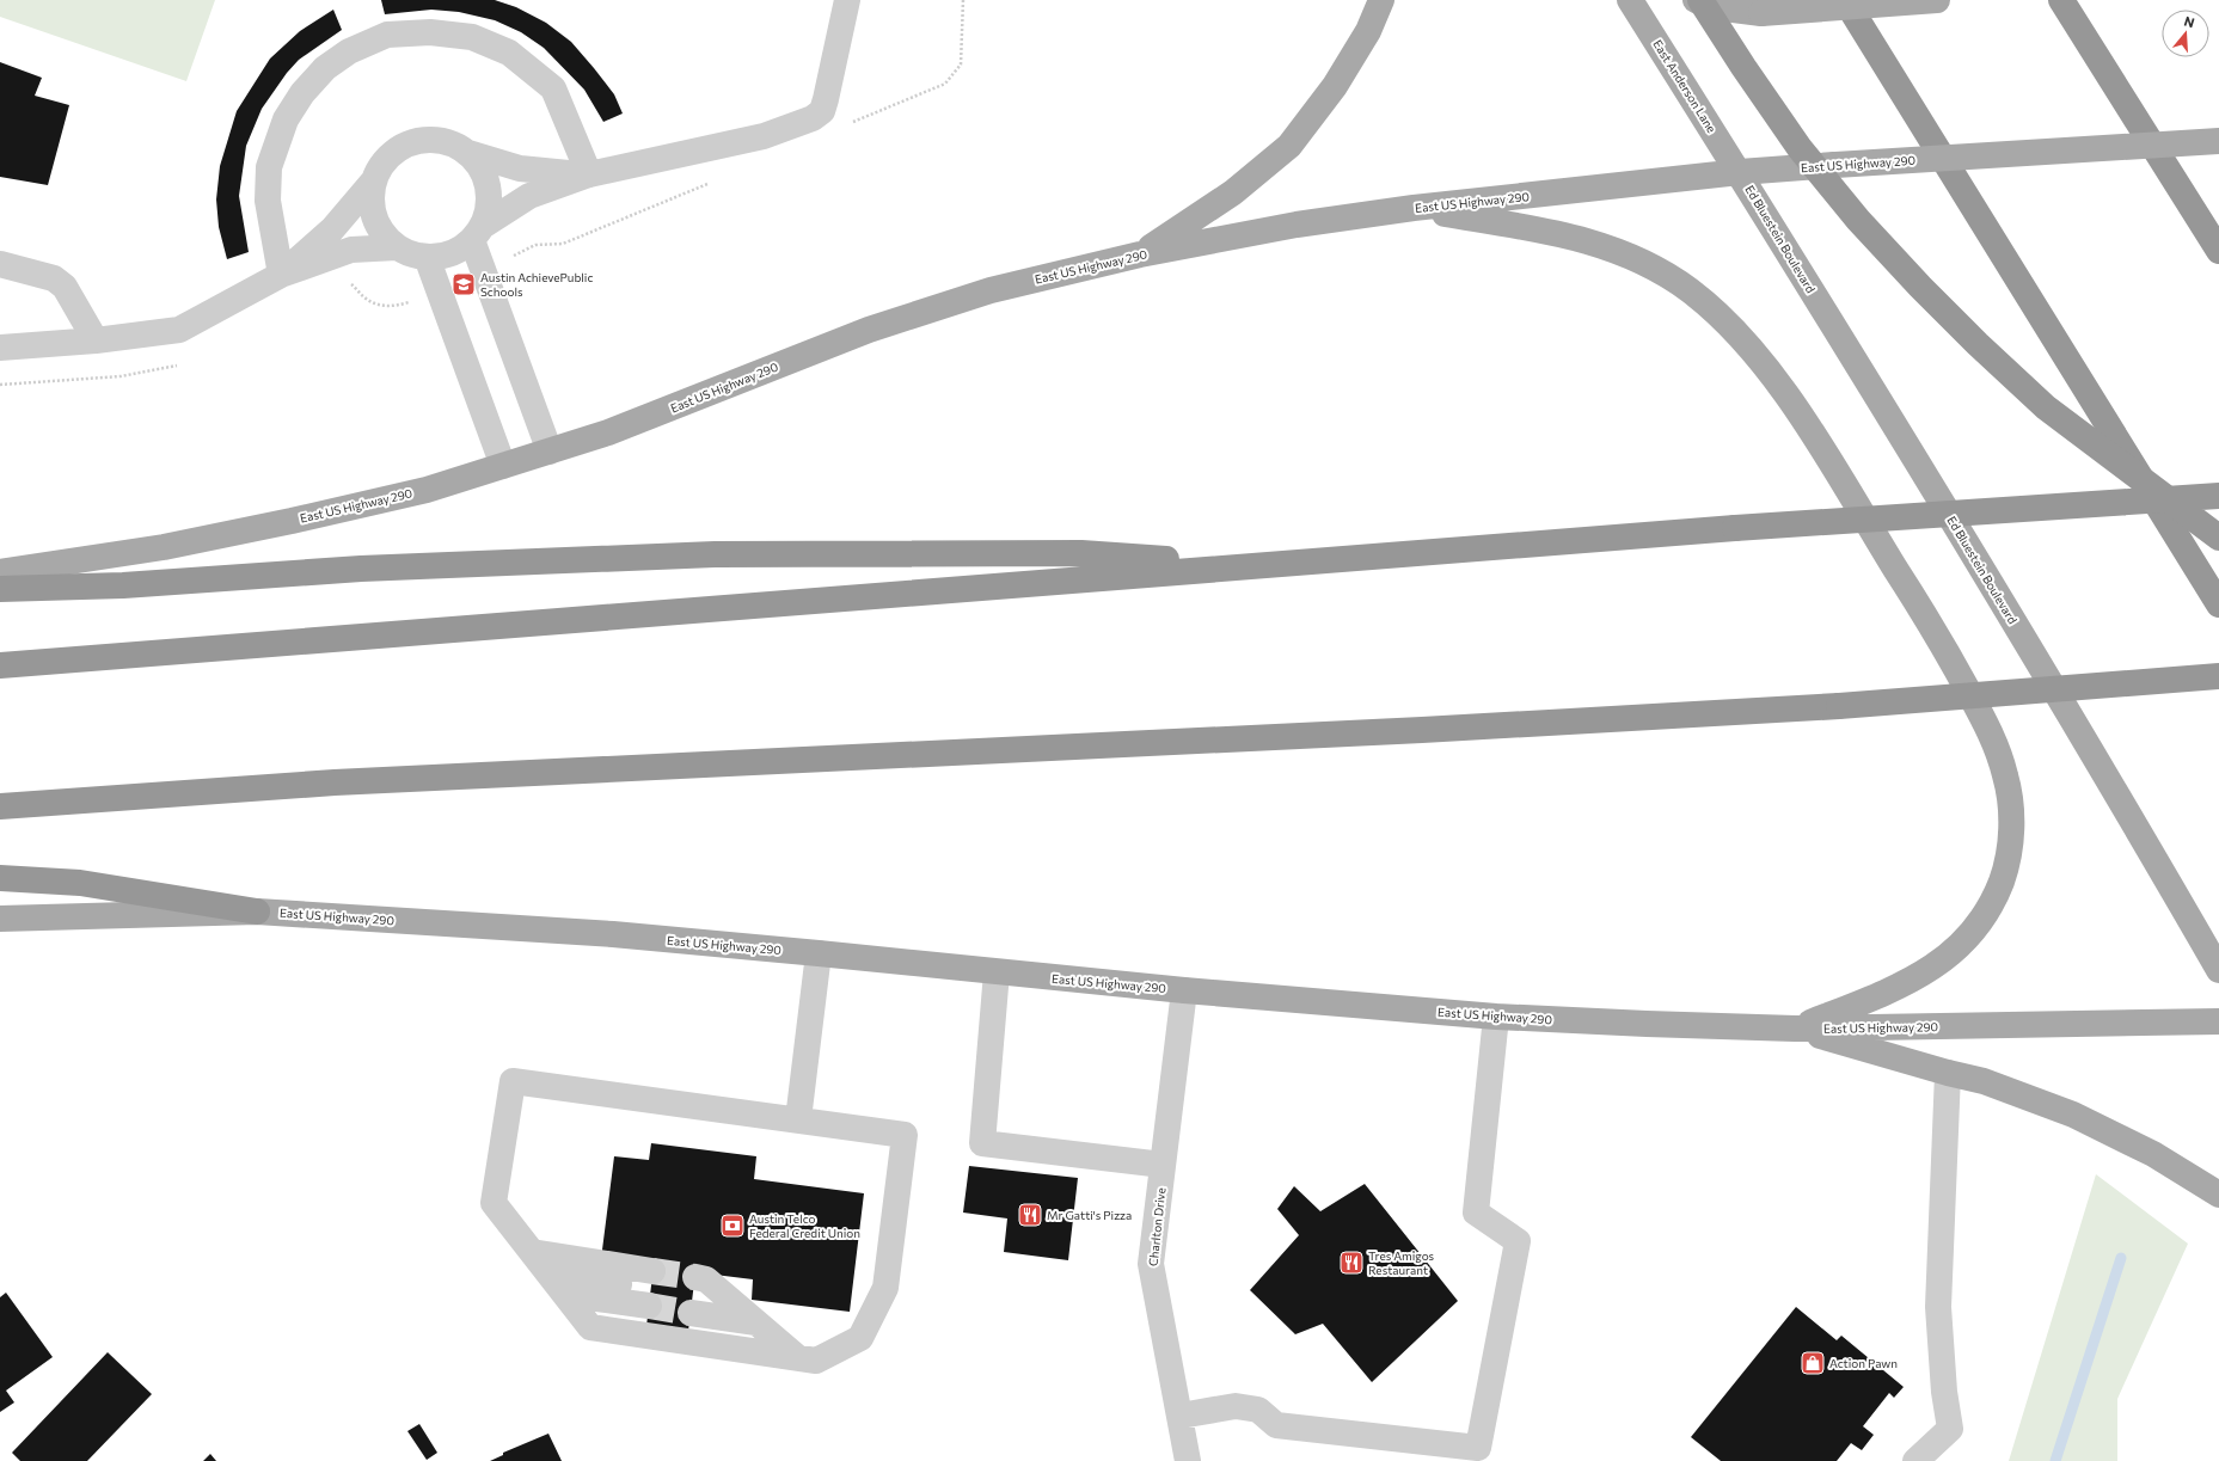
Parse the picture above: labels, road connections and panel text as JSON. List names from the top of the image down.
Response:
{
  "streets": {
    "main road": ["East Anderson Lane", "East US Highway 290", "Ed Bluestein Boulevard"],
    "street": ["Charlton Drive"]
  },
  "crossings": [
    ["East Anderson Lane", "East US Highway 290"],
    ["East Anderson Lane", "Ed Bluestein Boulevard"],
    ["East US Highway 290", "Ed Bluestein Boulevard"],
    ["East US Highway 290", "Charlton Drive"]
  ],
  "places": {
    "school or university": ["Austin AchievePublic Schools"],
    "restaurant": ["Mr Gatti's Pizza", "Tres Amigos Restaurant"],
    "bank": ["Austin Telco Federal Credit Union"],
    "shop": ["Action Pawn"]
  },
  "north": "top"
}
